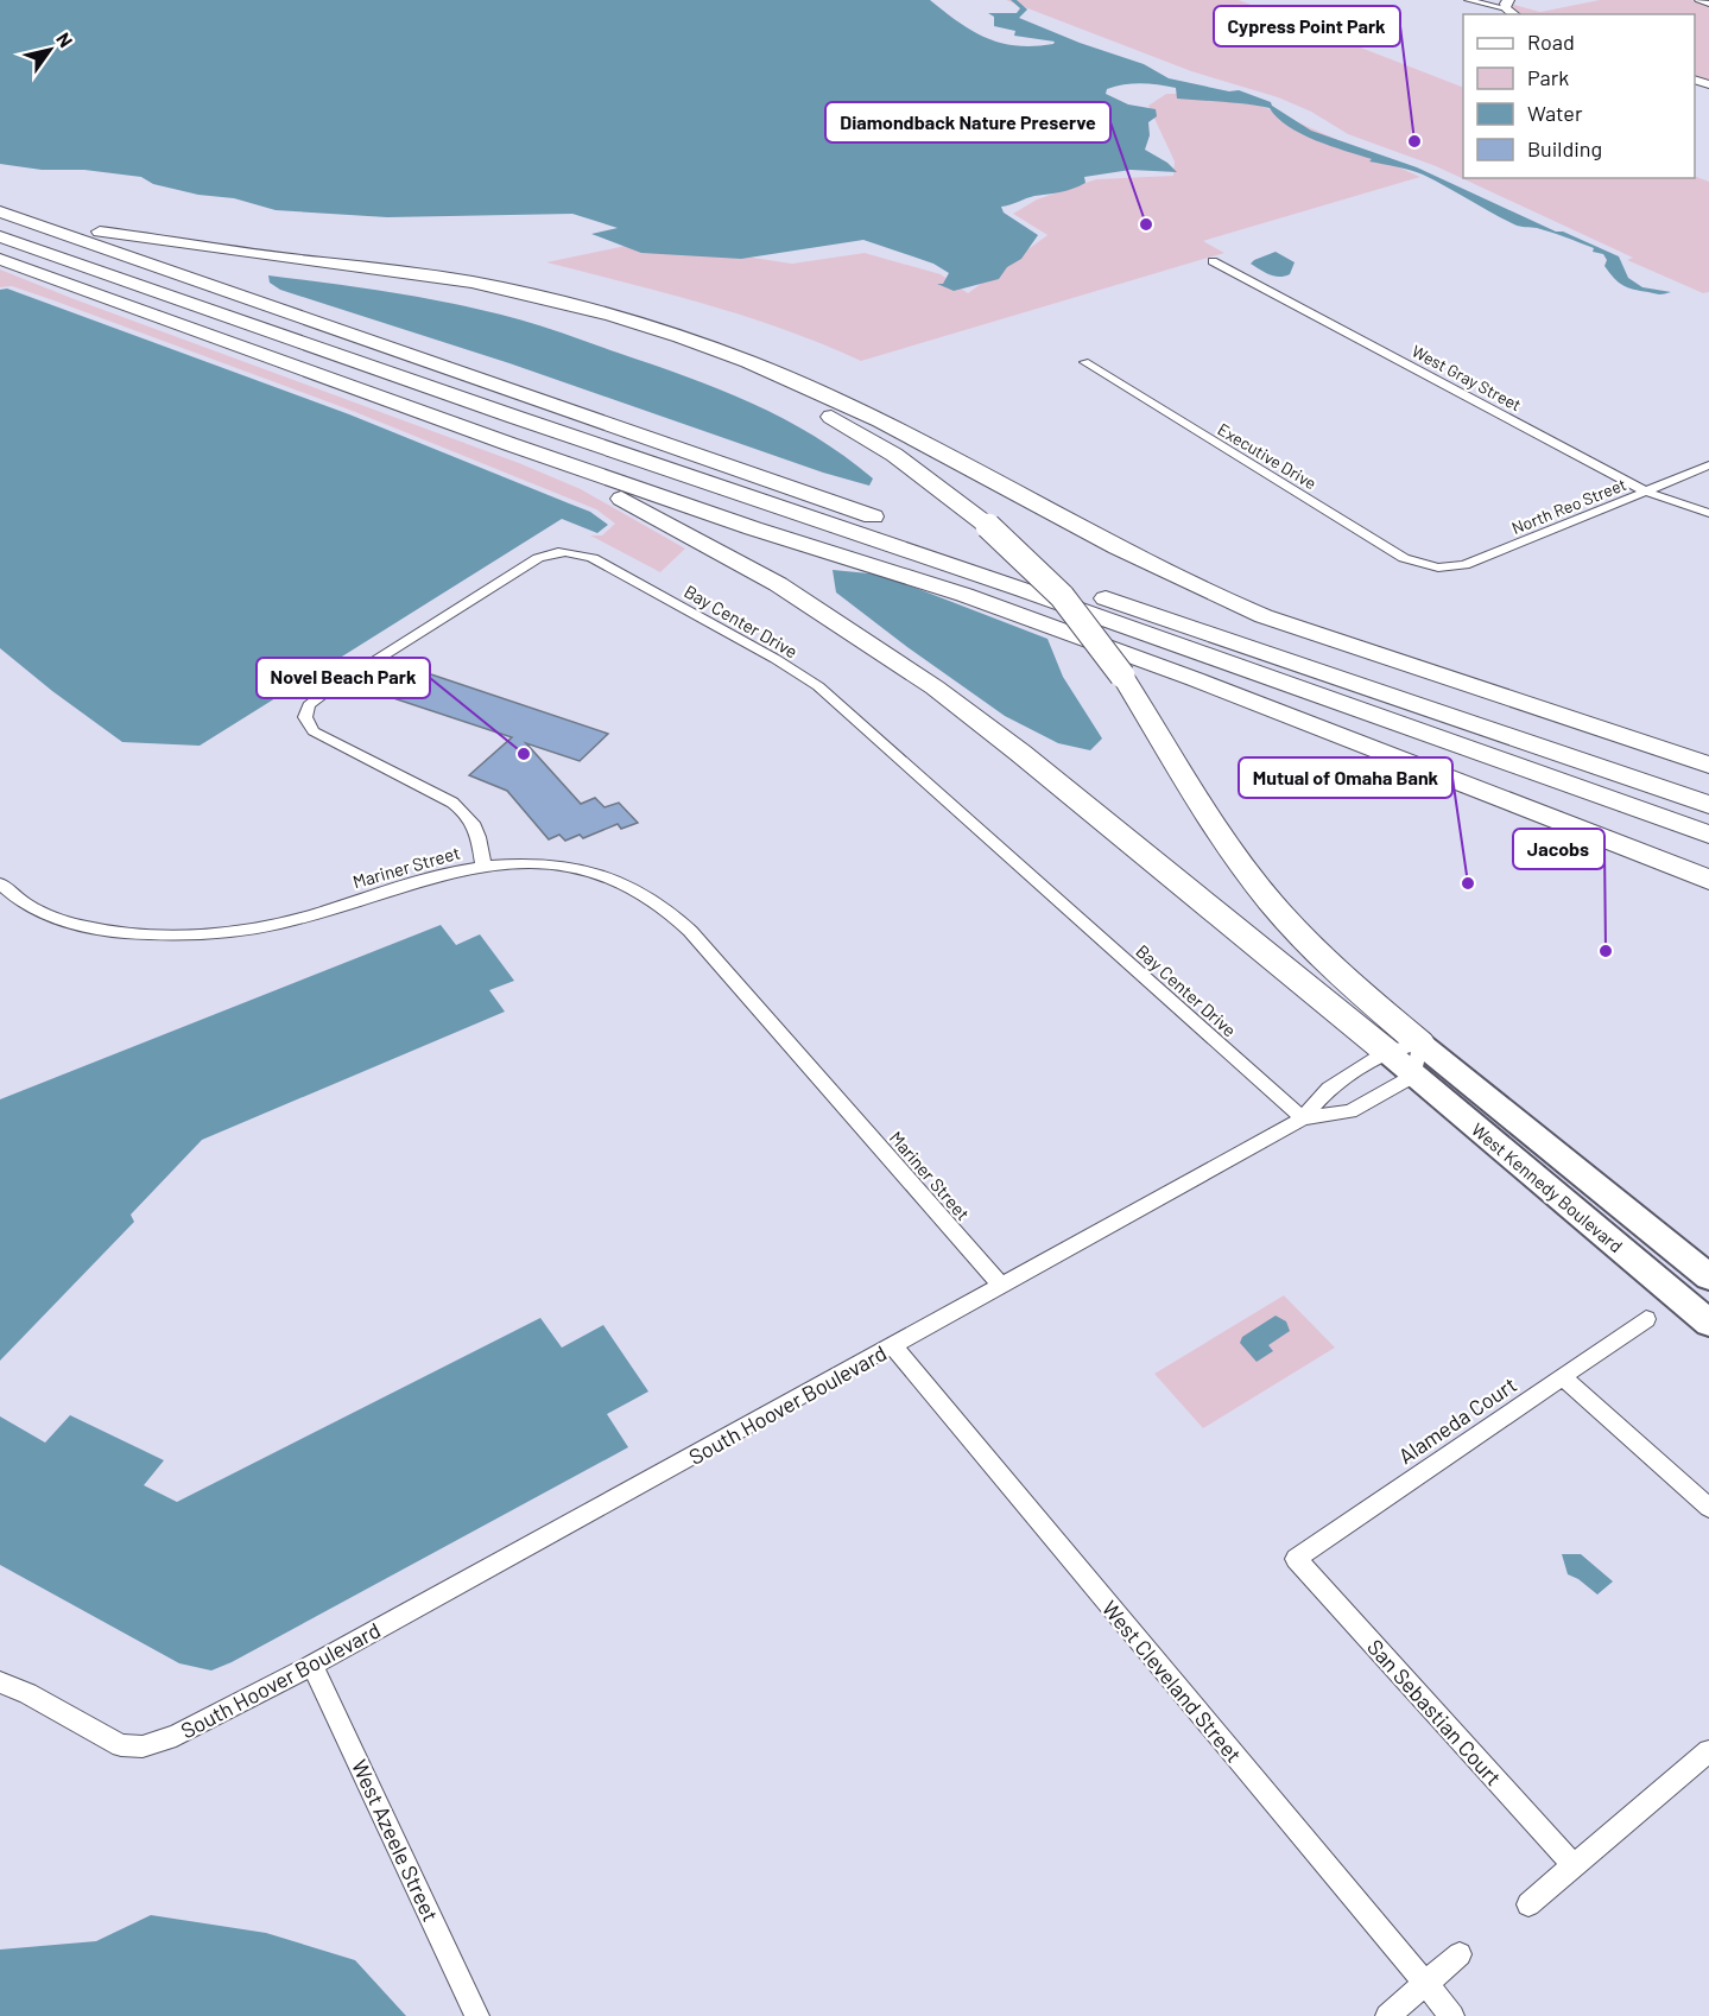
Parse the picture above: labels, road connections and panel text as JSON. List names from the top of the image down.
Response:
{
  "streets": {
    "main road": ["West Kennedy Boulevard"],
    "street": [
      "West Gray Street",
      "Executive Drive",
      "North Reo Street",
      "Bay Center Drive",
      "Mariner Street",
      "South Hoover Boulevard",
      "Alameda Court",
      "West Cleveland Street",
      "San Sebastian Court",
      "West Azeele Street"
    ]
  },
  "crossings": [
    ["West Gray Street", "North Reo Street"],
    ["Executive Drive", "North Reo Street"],
    ["Bay Center Drive", "Mariner Street"],
    ["Bay Center Drive", "South Hoover Boulevard"],
    ["Mariner Street", "South Hoover Boulevard"],
    ["West Kennedy Boulevard", "South Hoover Boulevard"],
    ["South Hoover Boulevard", "West Cleveland Street"],
    ["South Hoover Boulevard", "West Azeele Street"],
    ["Alameda Court", "San Sebastian Court"]
  ],
  "places": [
    "Cypress Point Park",
    "Diamondback Nature Preserve",
    "Novel Beach Park",
    "Mutual of Omaha Bank",
    "Jacobs"
  ],
  "legend": [
    "Road",
    "Park",
    "Water",
    "Building"
  ],
  "north": "top right"
}
